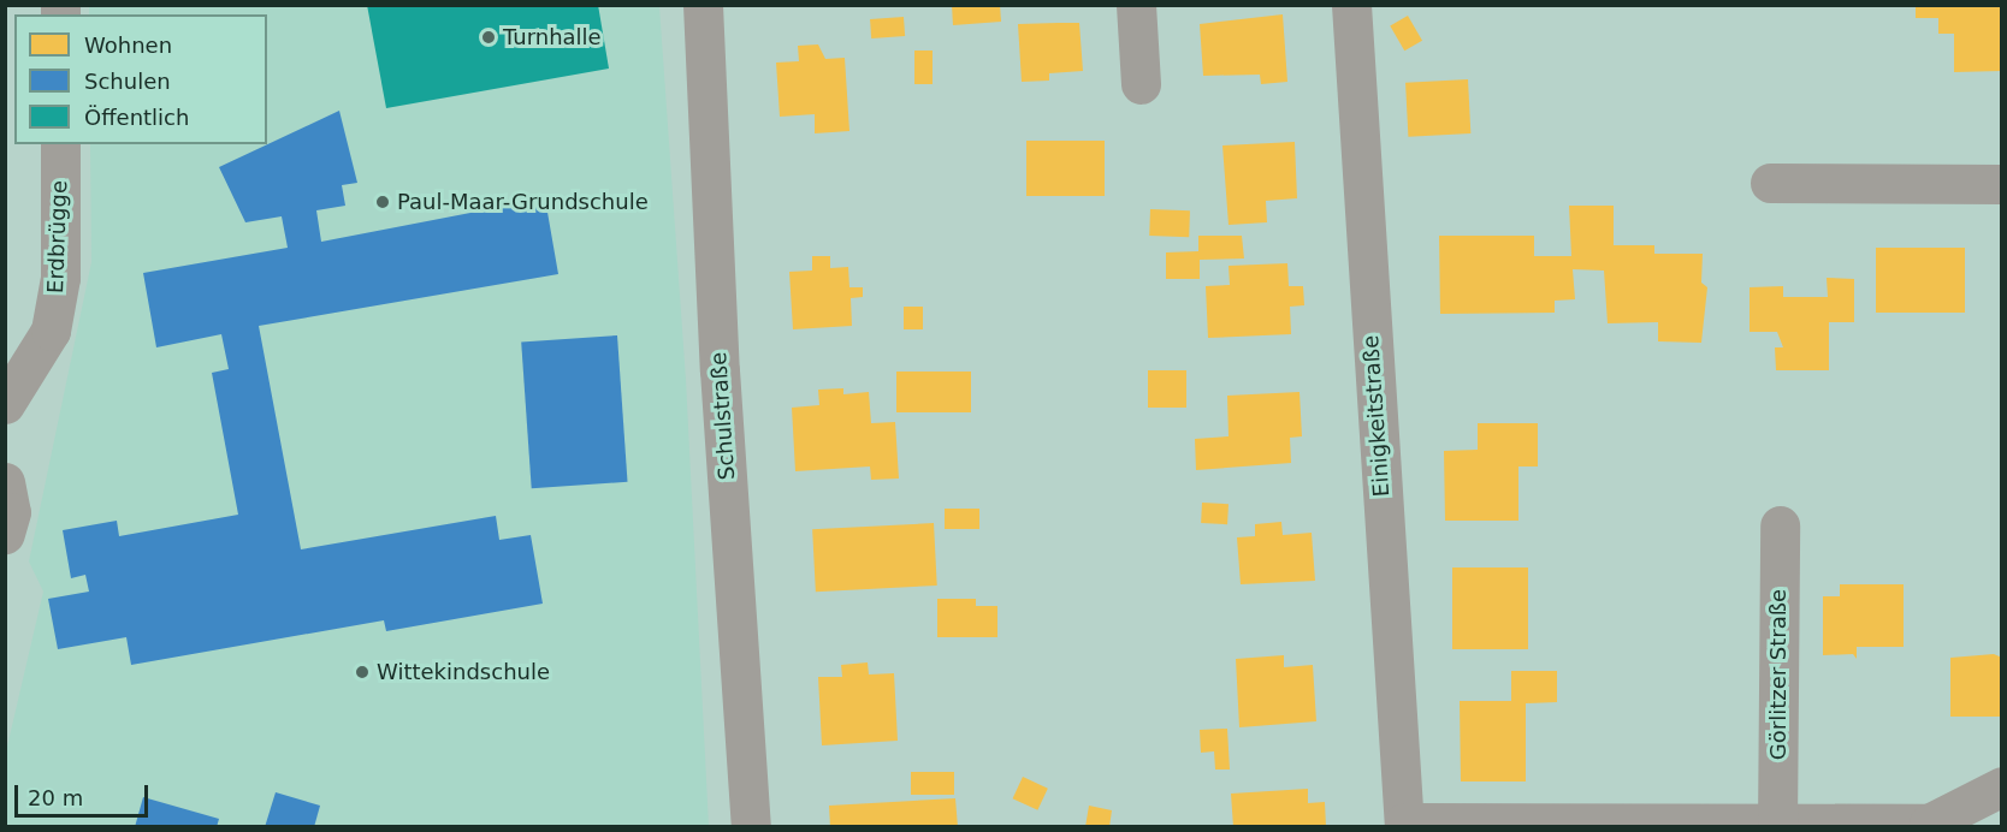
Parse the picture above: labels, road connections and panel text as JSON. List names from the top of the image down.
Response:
{
  "streets": {
    "street": [
      "Erdbrügge",
      "Schulstraße",
      "Einigkeitstraße",
      "Görlitzer Straße"
    ]
  },
  "places": ["Turnhalle", "Paul-Maar-Grundschule", "Wittekindschule"],
  "legend": ["Wohnen", "Schulen", "Öffentlich"],
  "scale_bar": "20 m"
}
